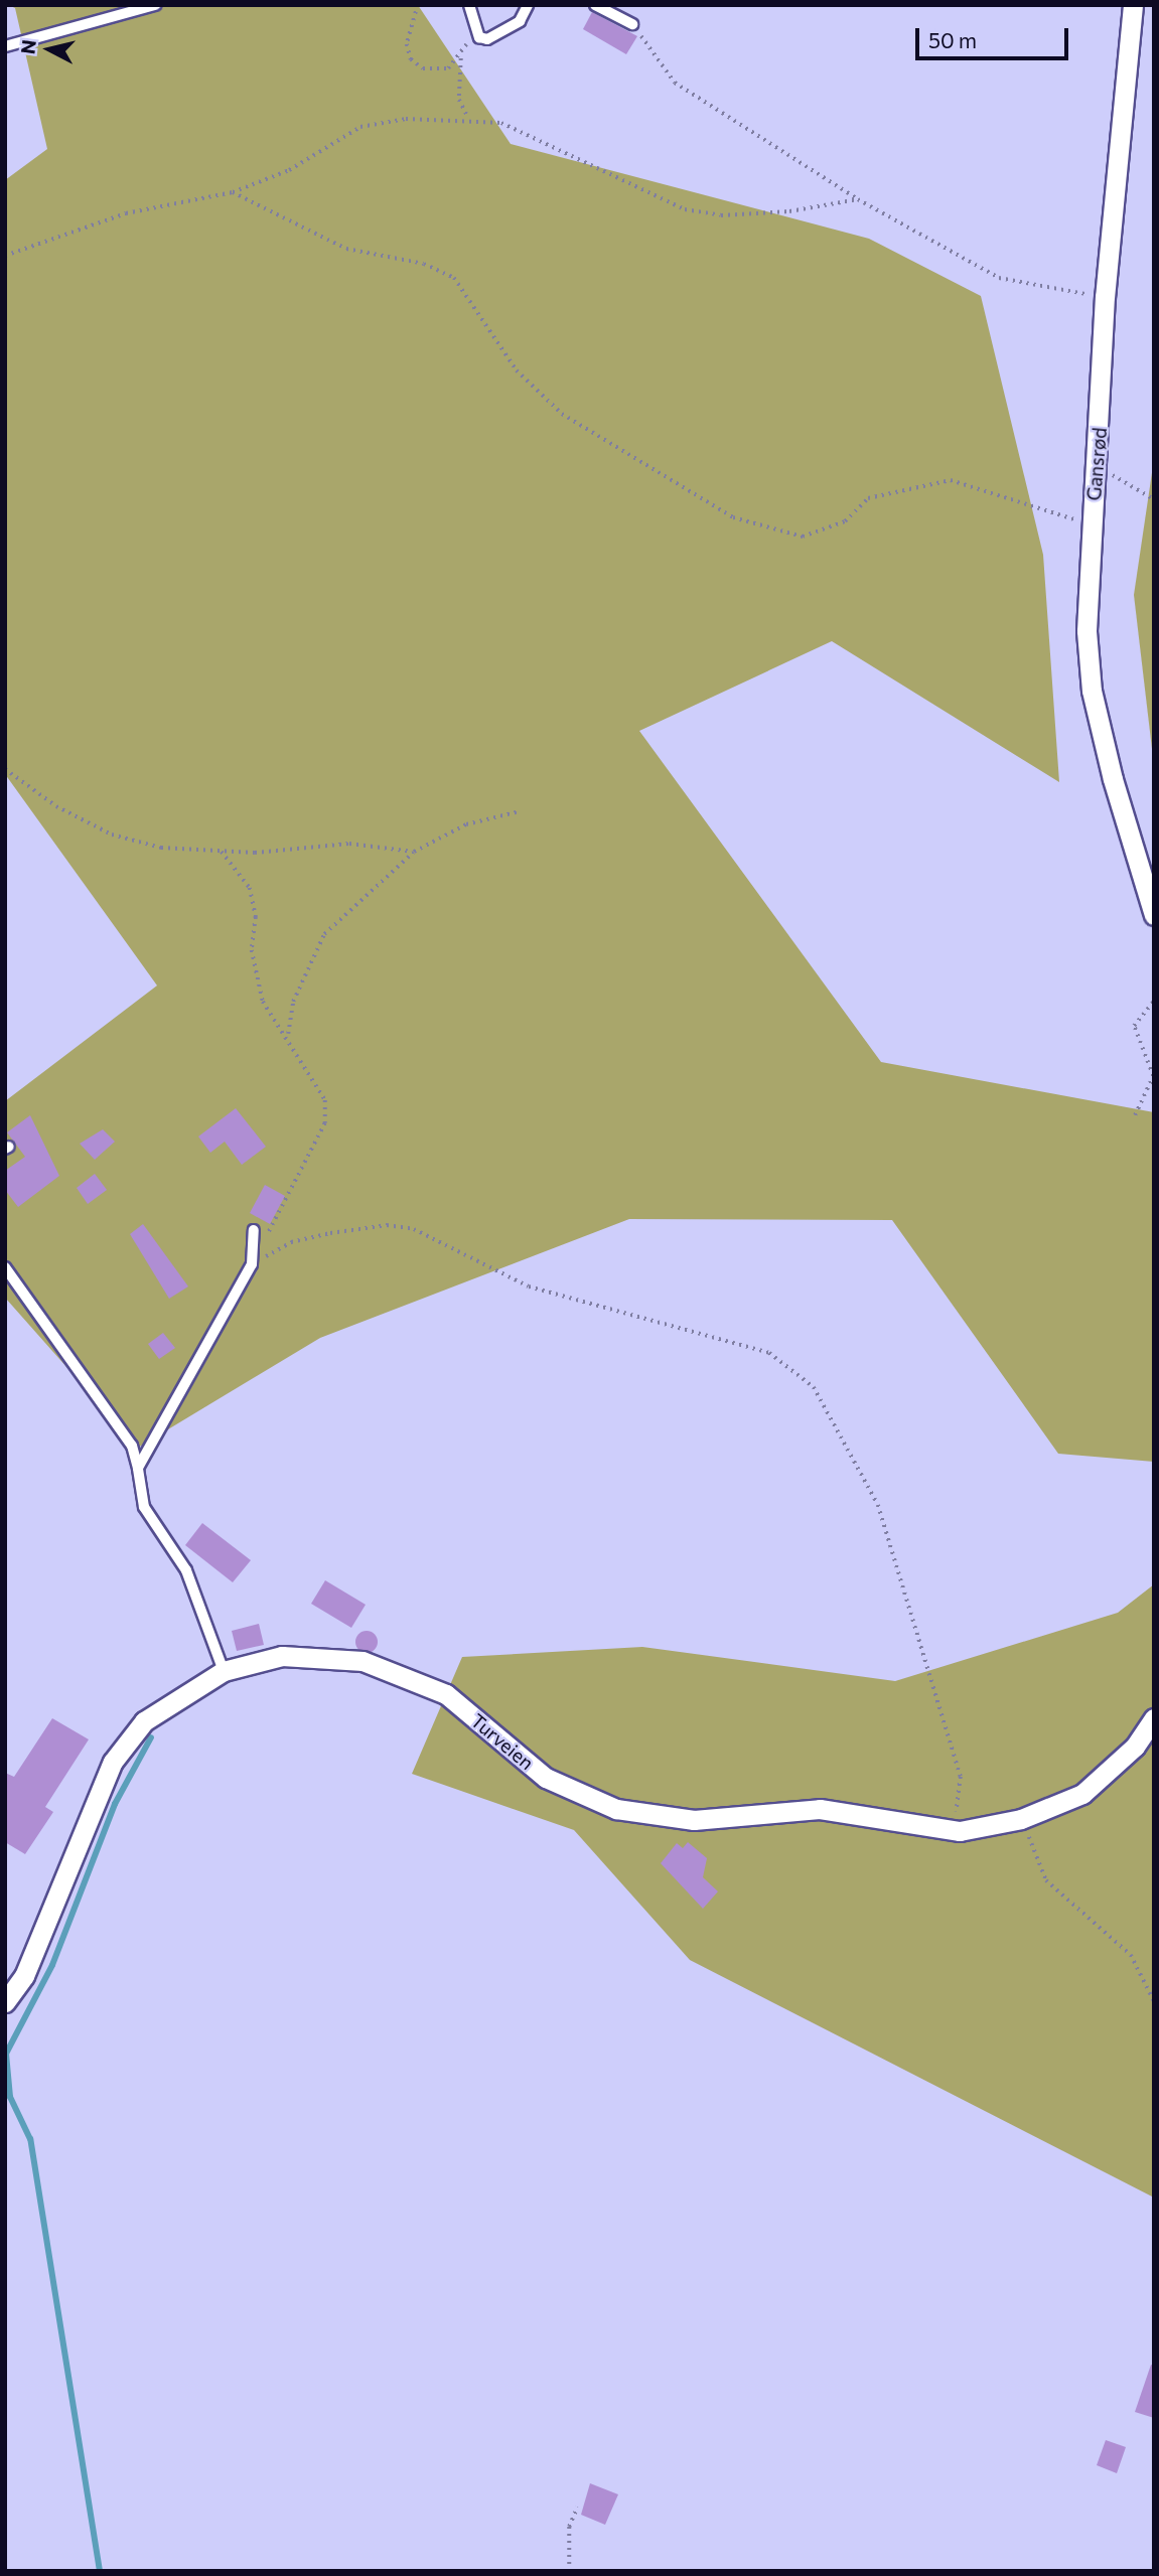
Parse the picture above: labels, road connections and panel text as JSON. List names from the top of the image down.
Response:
{
  "streets": {
    "street": ["Gansrød", "Turveien"]
  },
  "scale_bar": "50 m",
  "north": "left"
}
